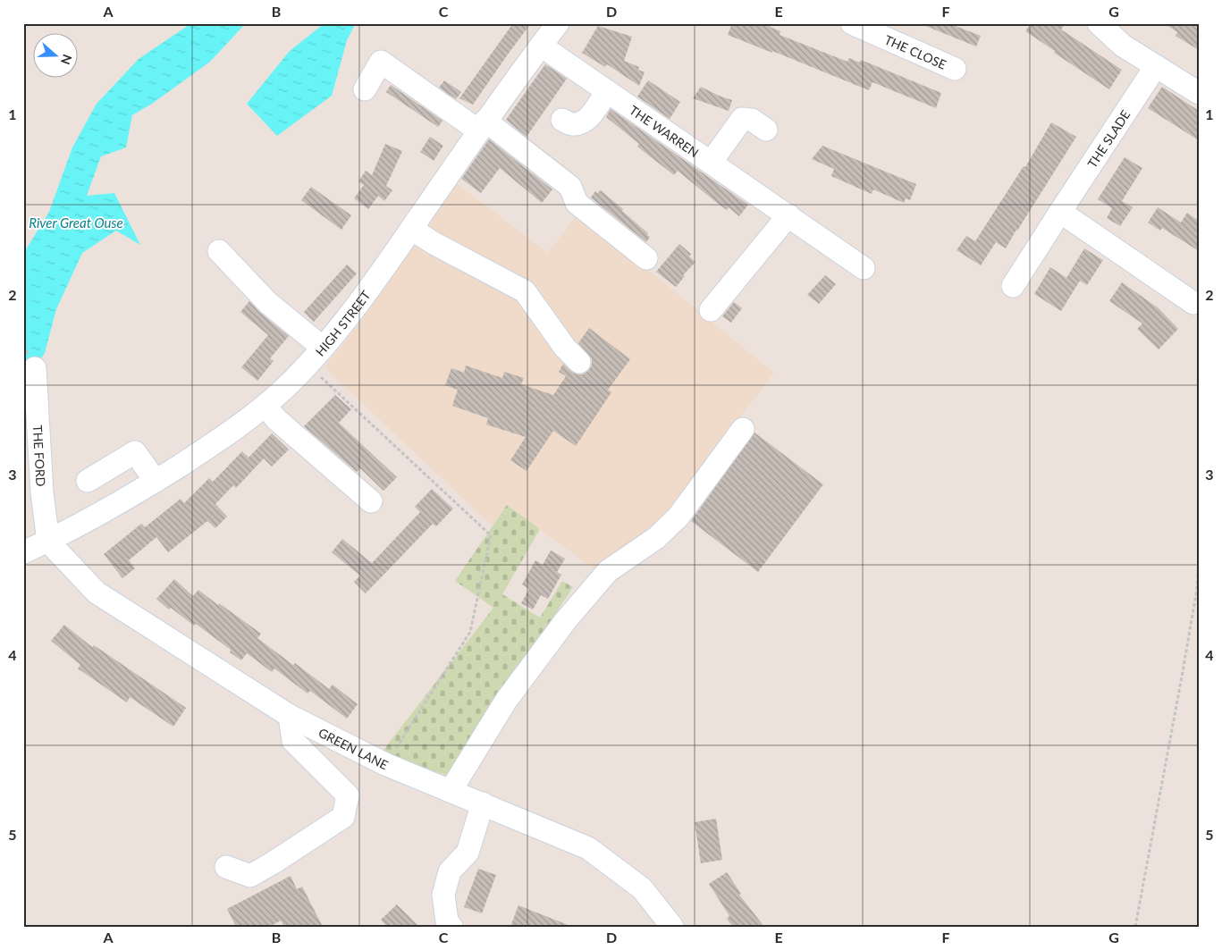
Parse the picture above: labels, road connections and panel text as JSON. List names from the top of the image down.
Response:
{
  "streets": {
    "street": [
      "THE CLOSE",
      "THE WARREN",
      "THE SLADE",
      "HIGH STREET",
      "THE FORD",
      "GREEN LANE"
    ]
  },
  "crossings": [
    ["THE WARREN", "HIGH STREET"],
    ["HIGH STREET", "THE FORD"],
    ["HIGH STREET", "GREEN LANE"],
    ["THE FORD", "GREEN LANE"]
  ],
  "water": ["River Great Ouse"],
  "north": "right",
  "grid": {
    "columns": [
      "A",
      "B",
      "C",
      "D",
      "E",
      "F",
      "G"
    ],
    "rows": [
      "1",
      "2",
      "3",
      "4",
      "5"
    ]
  }
}
